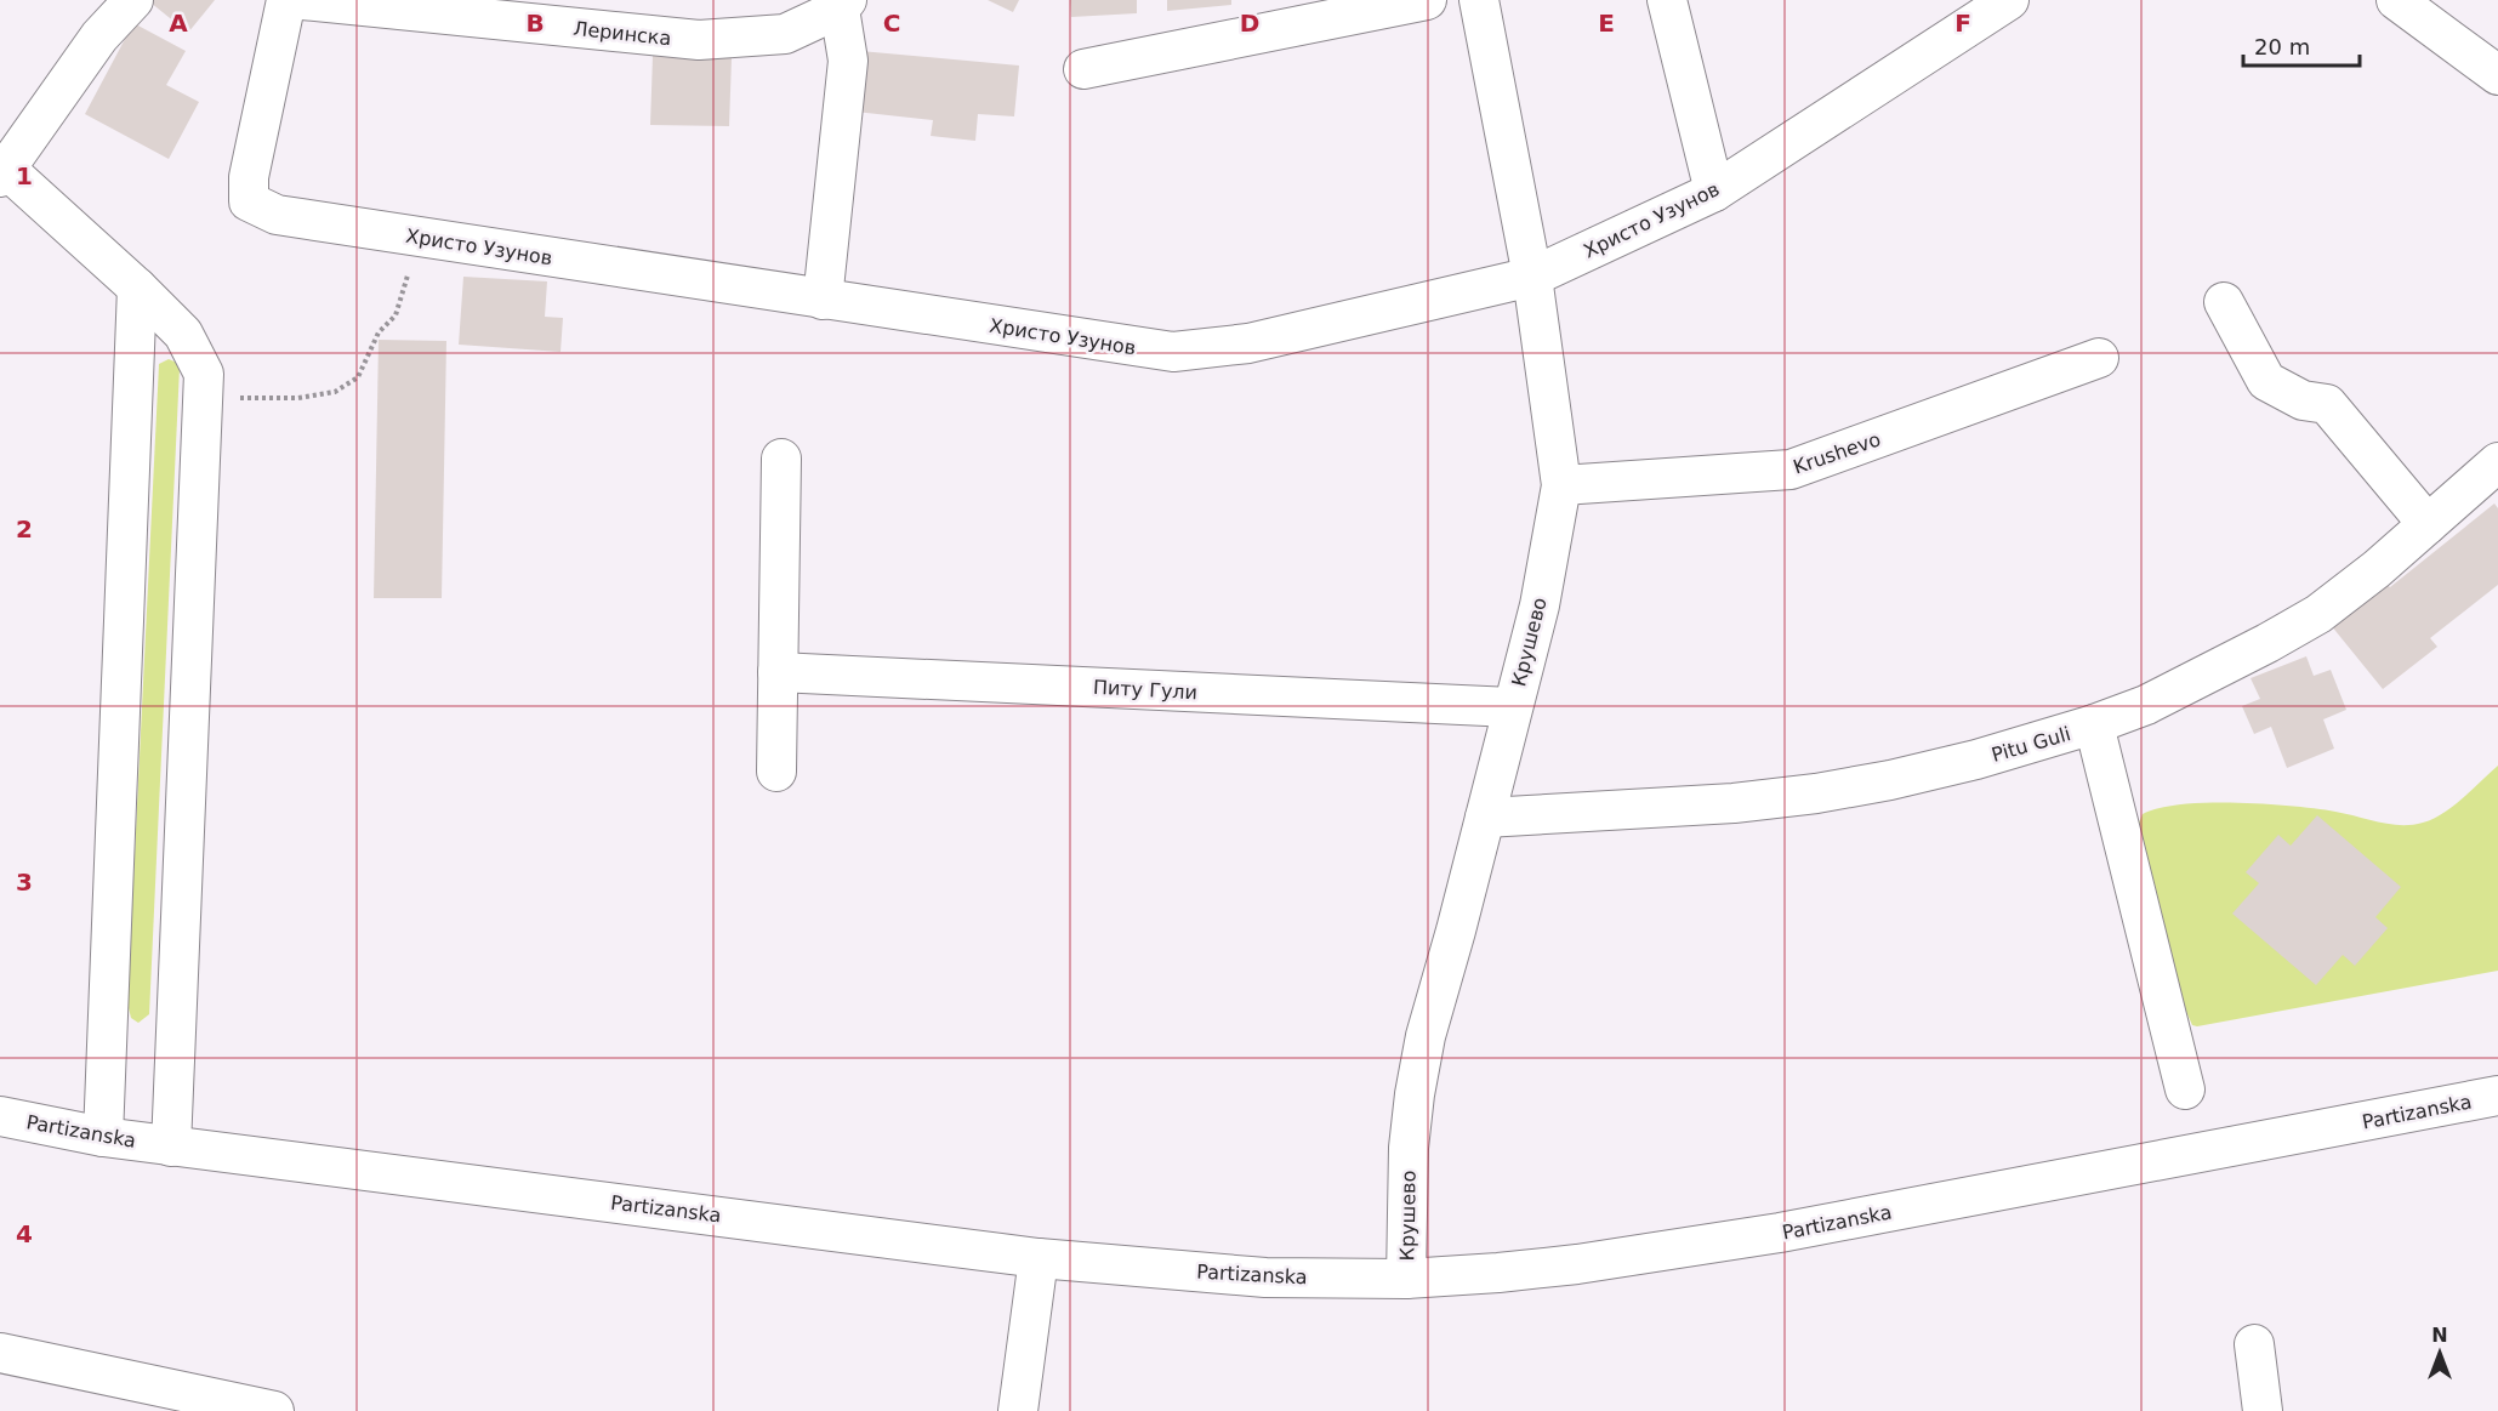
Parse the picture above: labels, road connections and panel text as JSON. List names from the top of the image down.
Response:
{
  "streets": {
    "street": [
      "Леринска",
      "Христо Узунов",
      "Krushevo",
      "Крушево",
      "Питу Гули",
      "Pitu Guli",
      "Partizanska"
    ]
  },
  "crossings": [
    ["Христо Узунов", "Крушево"],
    ["Krushevo", "Крушево"],
    ["Крушево", "Питу Гули"],
    ["Крушево", "Pitu Guli"],
    ["Крушево", "Partizanska"]
  ],
  "scale_bar": "20 m",
  "north": "top",
  "grid": {
    "columns": [
      "A",
      "B",
      "C",
      "D",
      "E",
      "F"
    ],
    "rows": [
      "1",
      "2",
      "3",
      "4"
    ]
  }
}
